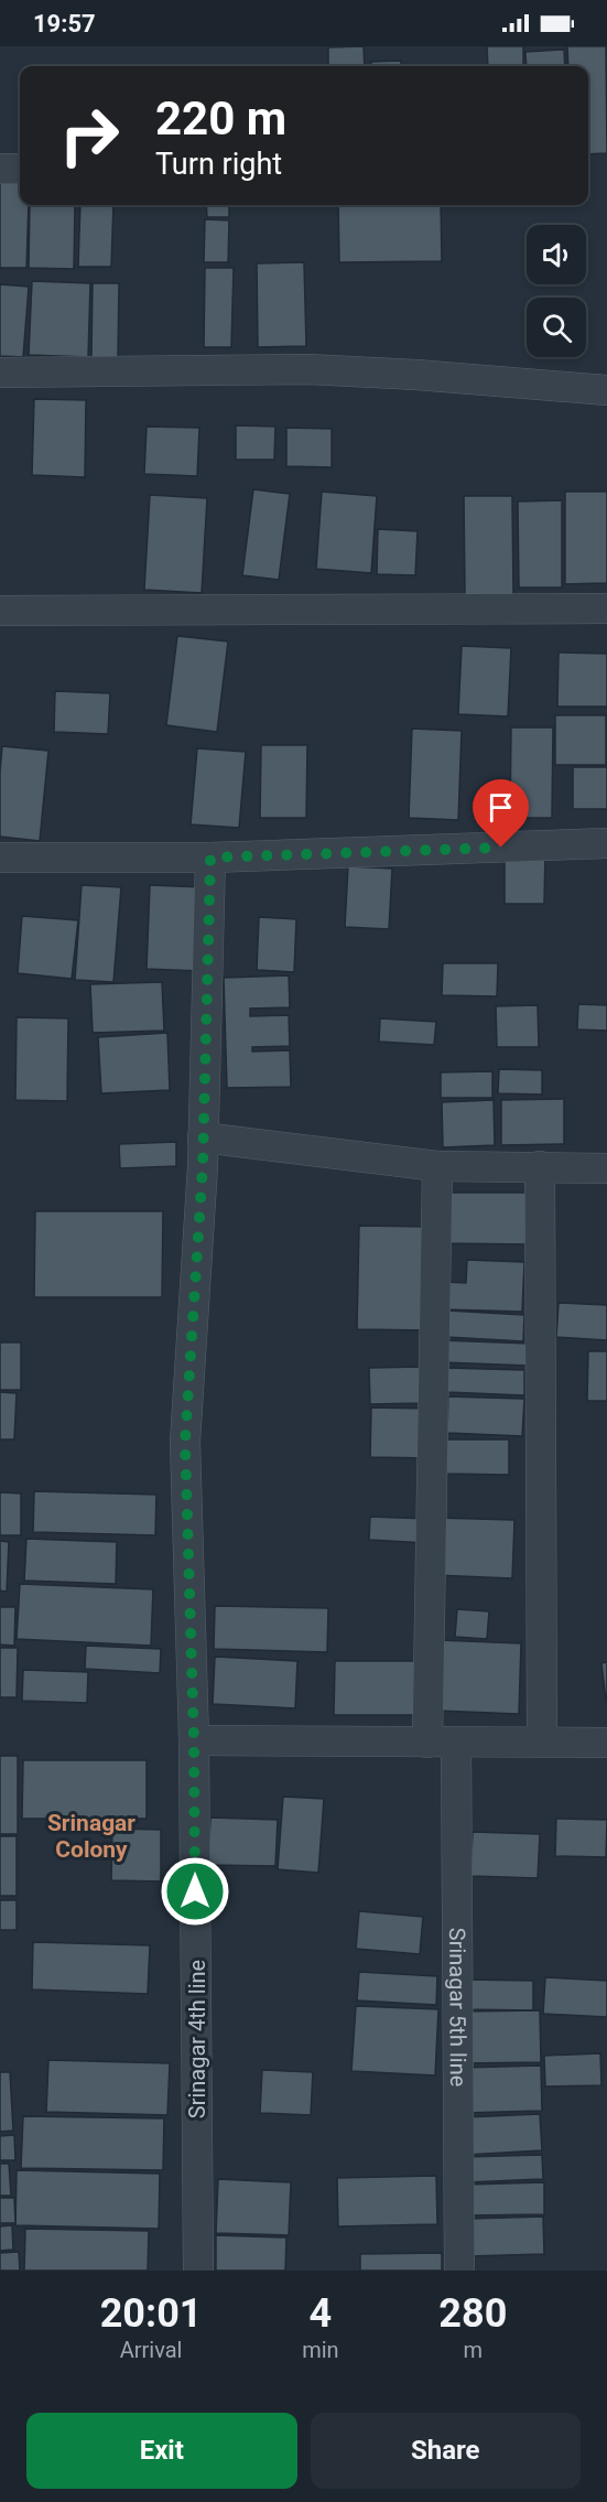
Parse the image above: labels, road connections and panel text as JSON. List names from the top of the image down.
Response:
{
  "streets": {
    "street": ["Srinagar 5th line", "Srinagar 4th line"]
  },
  "districts": ["Srinagar Colony"],
  "page": {
    "status": "19:57",
    "turn": ["220 m", "Turn right"],
    "eta": [
      "20:01",
      "Arrival",
      "4",
      "min",
      "280",
      "m"
    ],
    "buttons": ["Exit", "Share"]
  }
}
